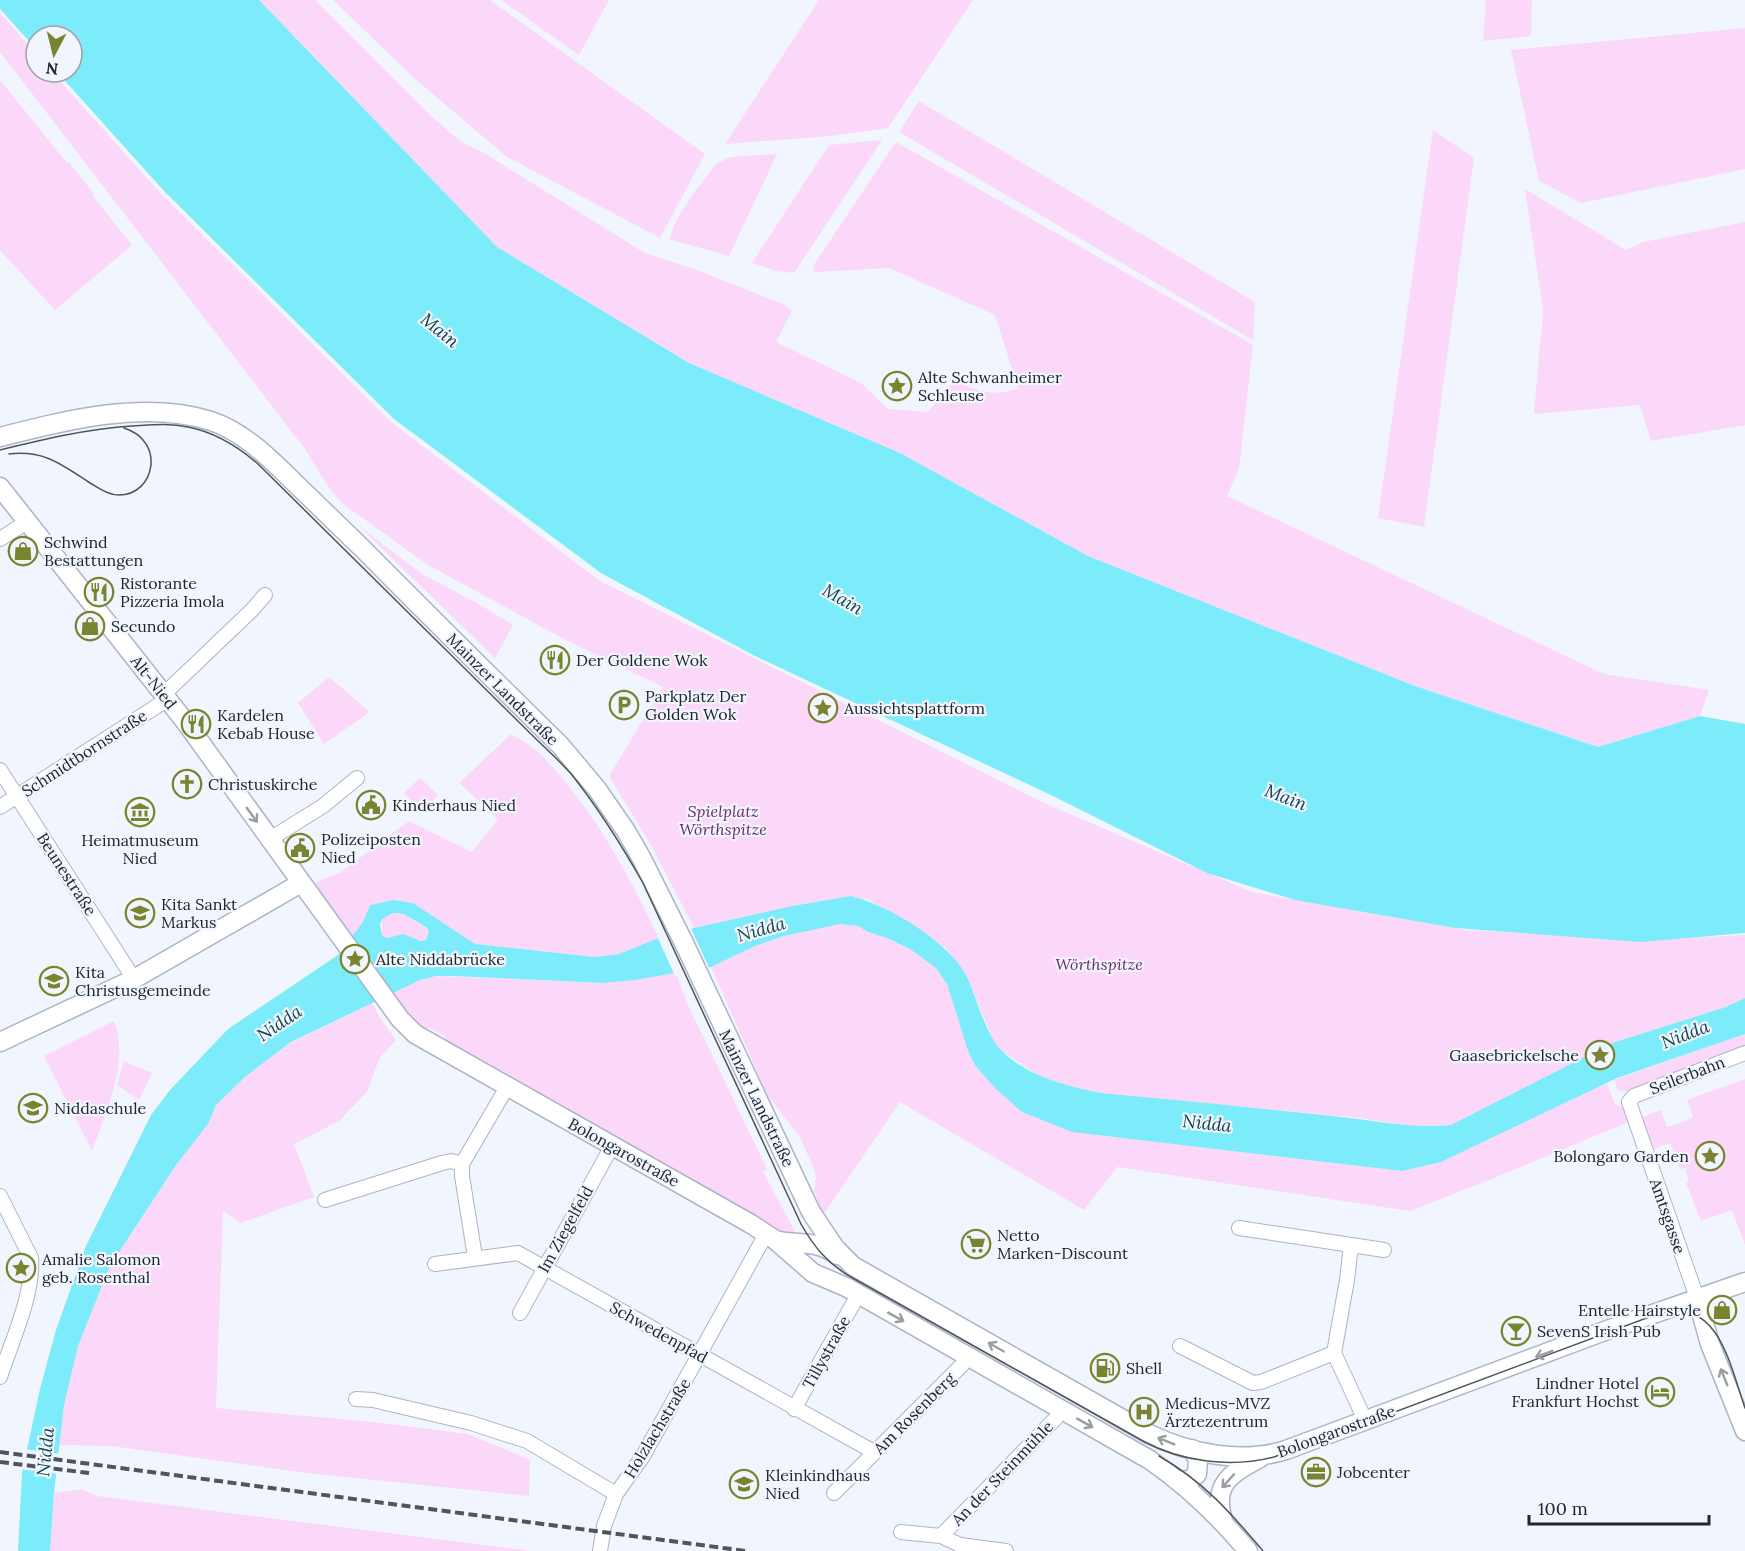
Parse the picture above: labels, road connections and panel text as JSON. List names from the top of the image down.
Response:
{
  "streets": {
    "main road": ["Alt-Nied", "Mainzer Landstraße", "Bolongarostraße"],
    "street": [
      "Schmidtbornstraße",
      "Beunestraße",
      "Seilerbahn",
      "Amtsgasse",
      "Im Ziegelfeld",
      "Schwedenpfad",
      "Tillystraße",
      "Am Rosenberg",
      "Holzlachstraße",
      "An der Steinmühle"
    ]
  },
  "crossings": [
    ["Alt-Nied", "Schmidtbornstraße"],
    ["Alt-Nied", "Bolongarostraße"],
    ["Mainzer Landstraße", "Bolongarostraße"],
    ["Schmidtbornstraße", "Beunestraße"],
    ["Seilerbahn", "Amtsgasse"],
    ["Bolongarostraße", "Amtsgasse"],
    ["Bolongarostraße", "Im Ziegelfeld"],
    ["Bolongarostraße", "Holzlachstraße"],
    ["Im Ziegelfeld", "Schwedenpfad"],
    ["Schwedenpfad", "Tillystraße"],
    ["Schwedenpfad", "Am Rosenberg"],
    ["Schwedenpfad", "Holzlachstraße"]
  ],
  "one_way": ["Alt-Nied"],
  "water": ["Main", "Nidda"],
  "parks": ["Spielplatz Wörthspitze", "Wörthspitze"],
  "places": {
    "place": [
      "Alte Schwanheimer Schleuse",
      "Aussichtsplattform",
      "Alte Niddabrücke",
      "Gaasebrickelsche",
      "Bolongaro Garden",
      "Amalie Salomon geb. Rosenthal"
    ],
    "shop": ["Schwind Bestattungen", "Secundo", "Entelle Hairstyle"],
    "restaurant": ["Ristorante Pizzeria Imola", "Der Goldene Wok", "Kardelen Kebab House"],
    "parking": ["Parkplatz Der Golden Wok"],
    "church": ["Christuskirche"],
    "public building": ["Kinderhaus Nied", "Polizeiposten Nied"],
    "museum": ["Heimatmuseum Nied"],
    "school or university": [
      "Kita Sankt Markus",
      "Kita Christusgemeinde",
      "Niddaschule",
      "Kleinkindhaus Nied"
    ],
    "supermarket": ["Netto Marken-Discount"],
    "bar": ["SevenS Irish Pub"],
    "fuel station": ["Shell"],
    "hotel": ["Lindner Hotel Frankfurt Hochst"],
    "hospital": ["Medicus-MVZ Ärztezentrum"],
    "office": ["Jobcenter"]
  },
  "scale_bar": "100 m",
  "north": "bottom"
}
